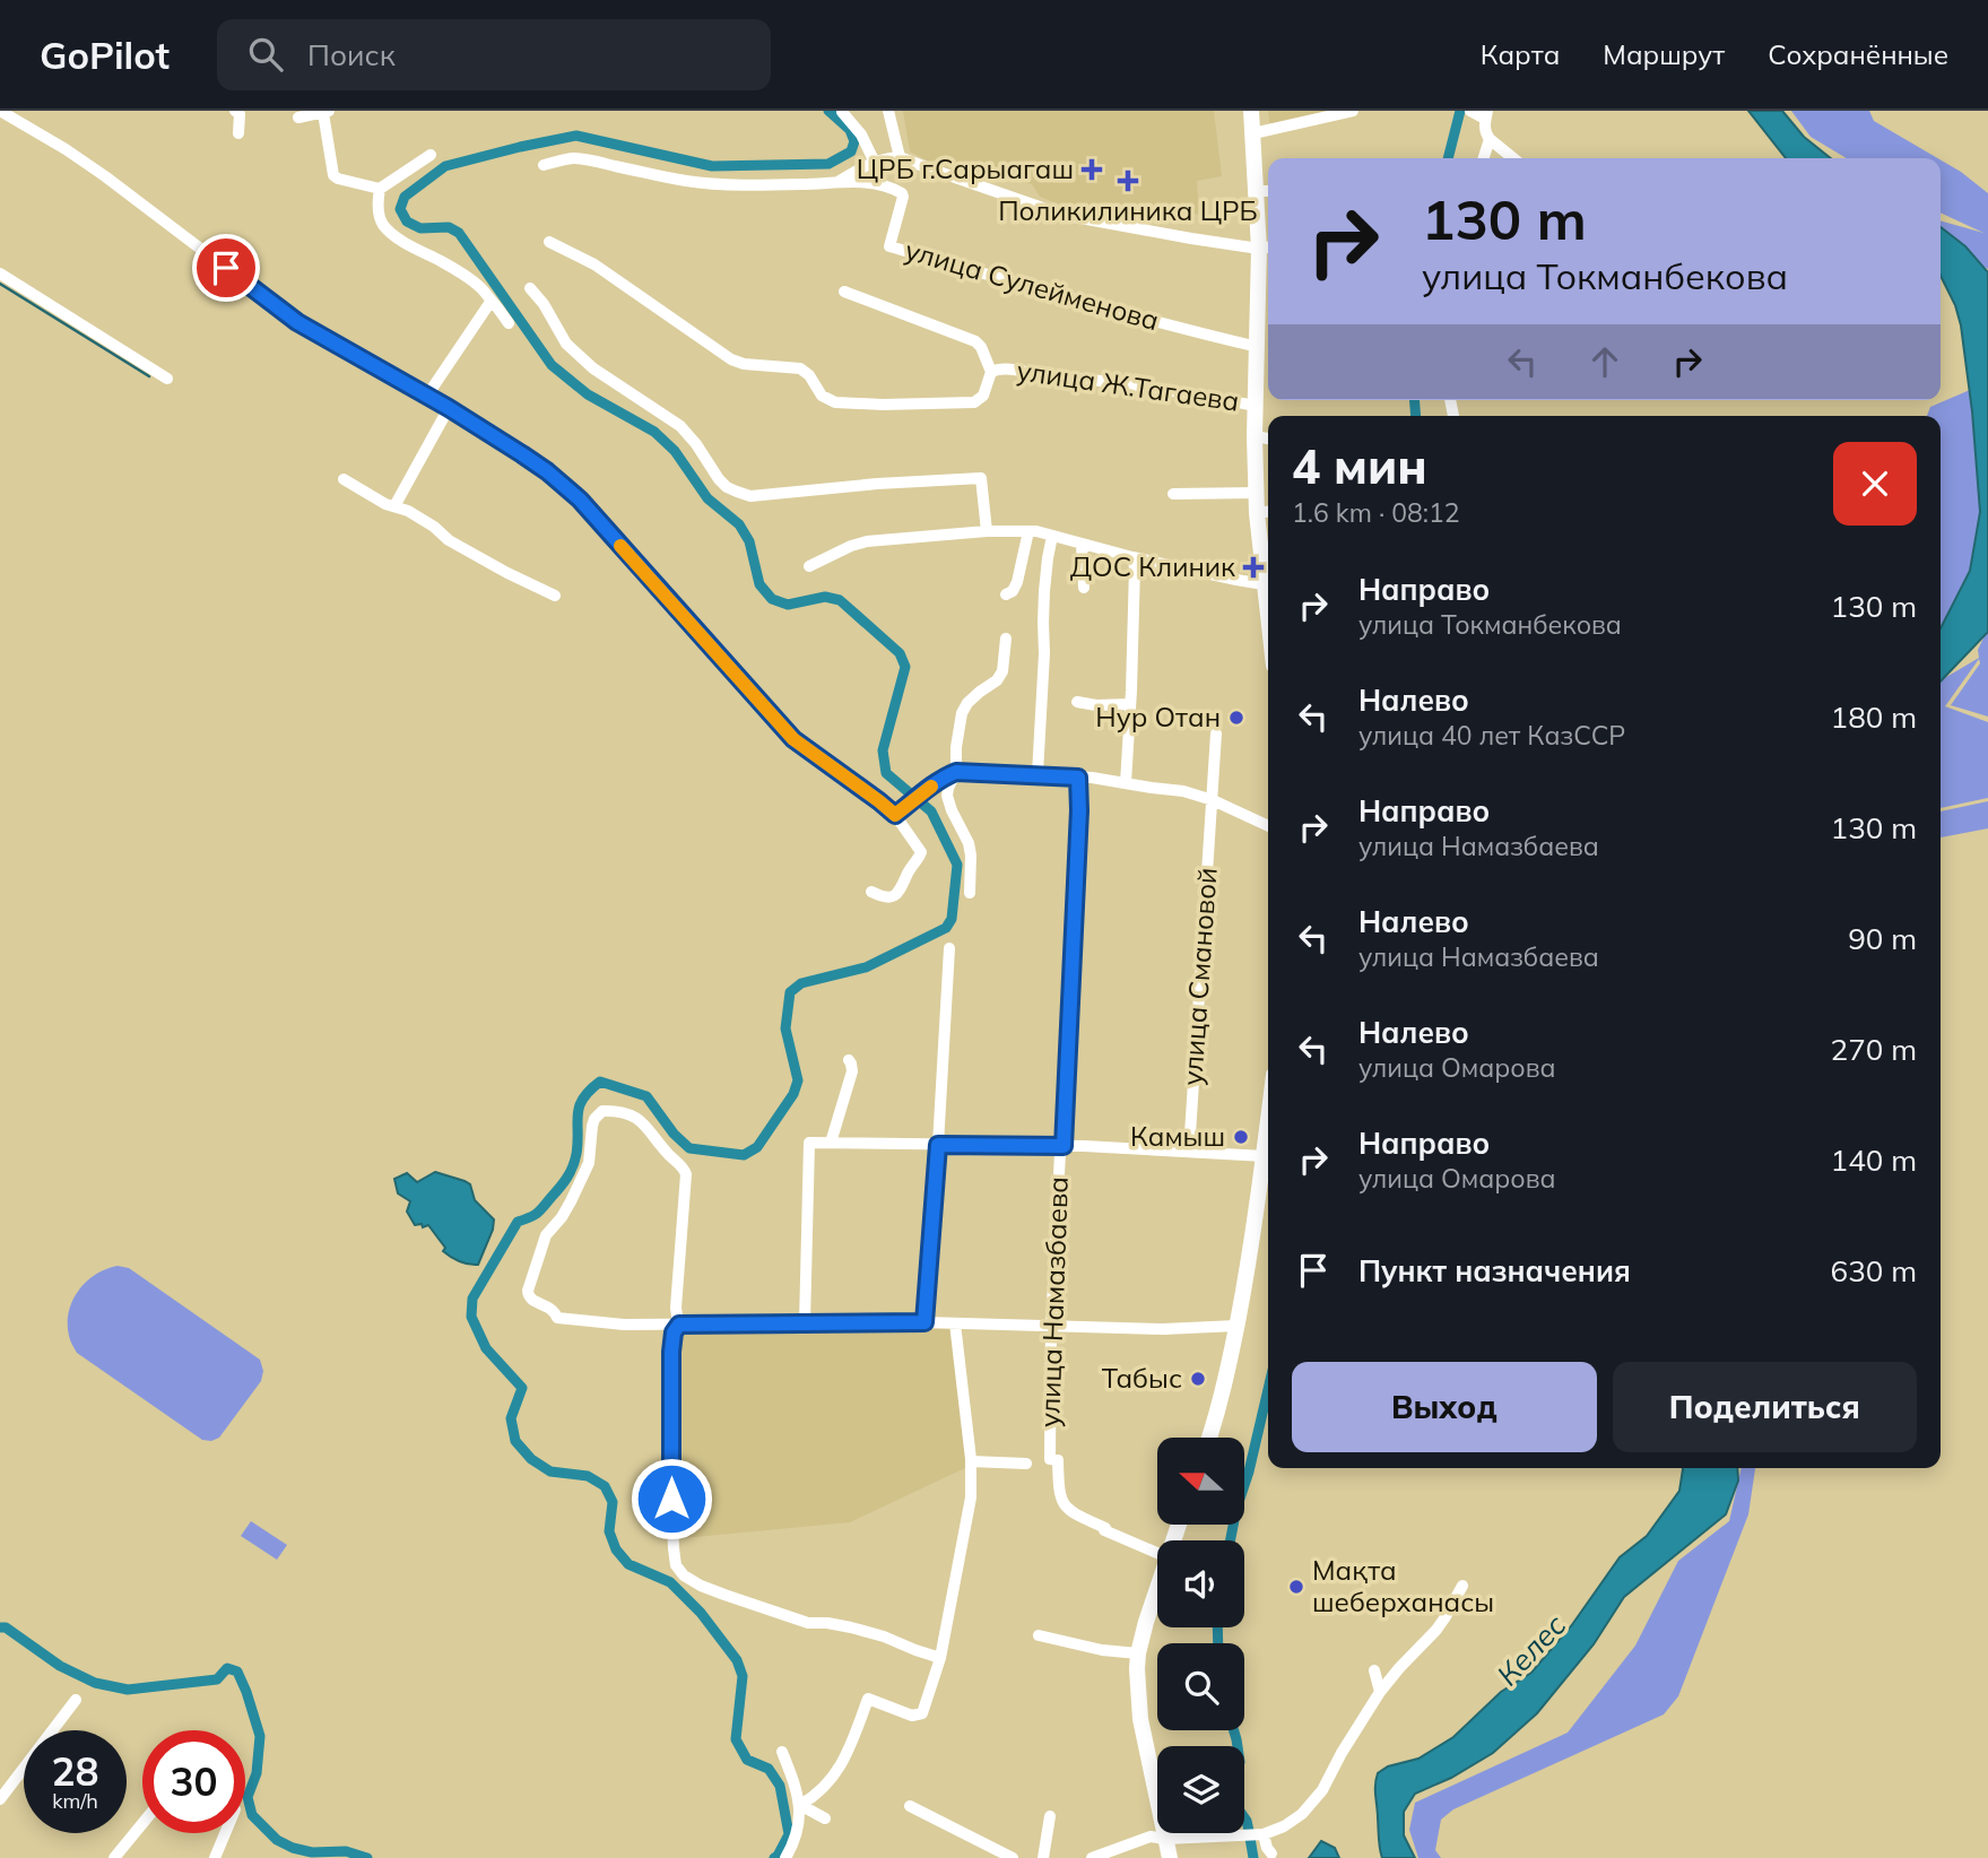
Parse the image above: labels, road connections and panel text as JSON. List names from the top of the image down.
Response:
{
  "streets": {
    "street": [
      "улица Сулейменова",
      "улица Ж.Тагаева",
      "улица Смановой",
      "улица Намазбаева"
    ]
  },
  "crossings": [
    ["улица Смановой", "улица Намазбаева"]
  ],
  "water": ["Келес"],
  "places": {
    "health": ["ЦРБ г.Сарыагаш", "Поликилиника ЦРБ", "ДОС Клиник"],
    "other": [
      "Нур Отан",
      "Камыш",
      "Табыс",
      "Мақта шеберханасы"
    ]
  },
  "north": "left",
  "page": {
    "header": "GoPilot",
    "search": "Поиск",
    "nav": ["Карта", "Маршрут", "Сохранённые"],
    "turn": ["130 m", "улица Токманбекова"],
    "heading": ["4 мин", "1.6 km · 08:12"],
    "list": [
      {
        "name": "Направо",
        "note": "улица Токманбекова",
        "value": "130 m"
      },
      {
        "name": "Налево",
        "note": "улица 40 лет КазССР",
        "value": "180 m"
      },
      {
        "name": "Направо",
        "note": "улица Намазбаева",
        "value": "130 m"
      },
      {
        "name": "Налево",
        "note": "улица Намазбаева",
        "value": "90 m"
      },
      {
        "name": "Налево",
        "note": "улица Омарова",
        "value": "270 m"
      },
      {
        "name": "Направо",
        "note": "улица Омарова",
        "value": "140 m"
      },
      {
        "name": "Пункт назначения",
        "value": "630 m"
      }
    ],
    "buttons": ["Выход", "Поделиться"],
    "speed": "28 km/h",
    "limit": "30"
  }
}
